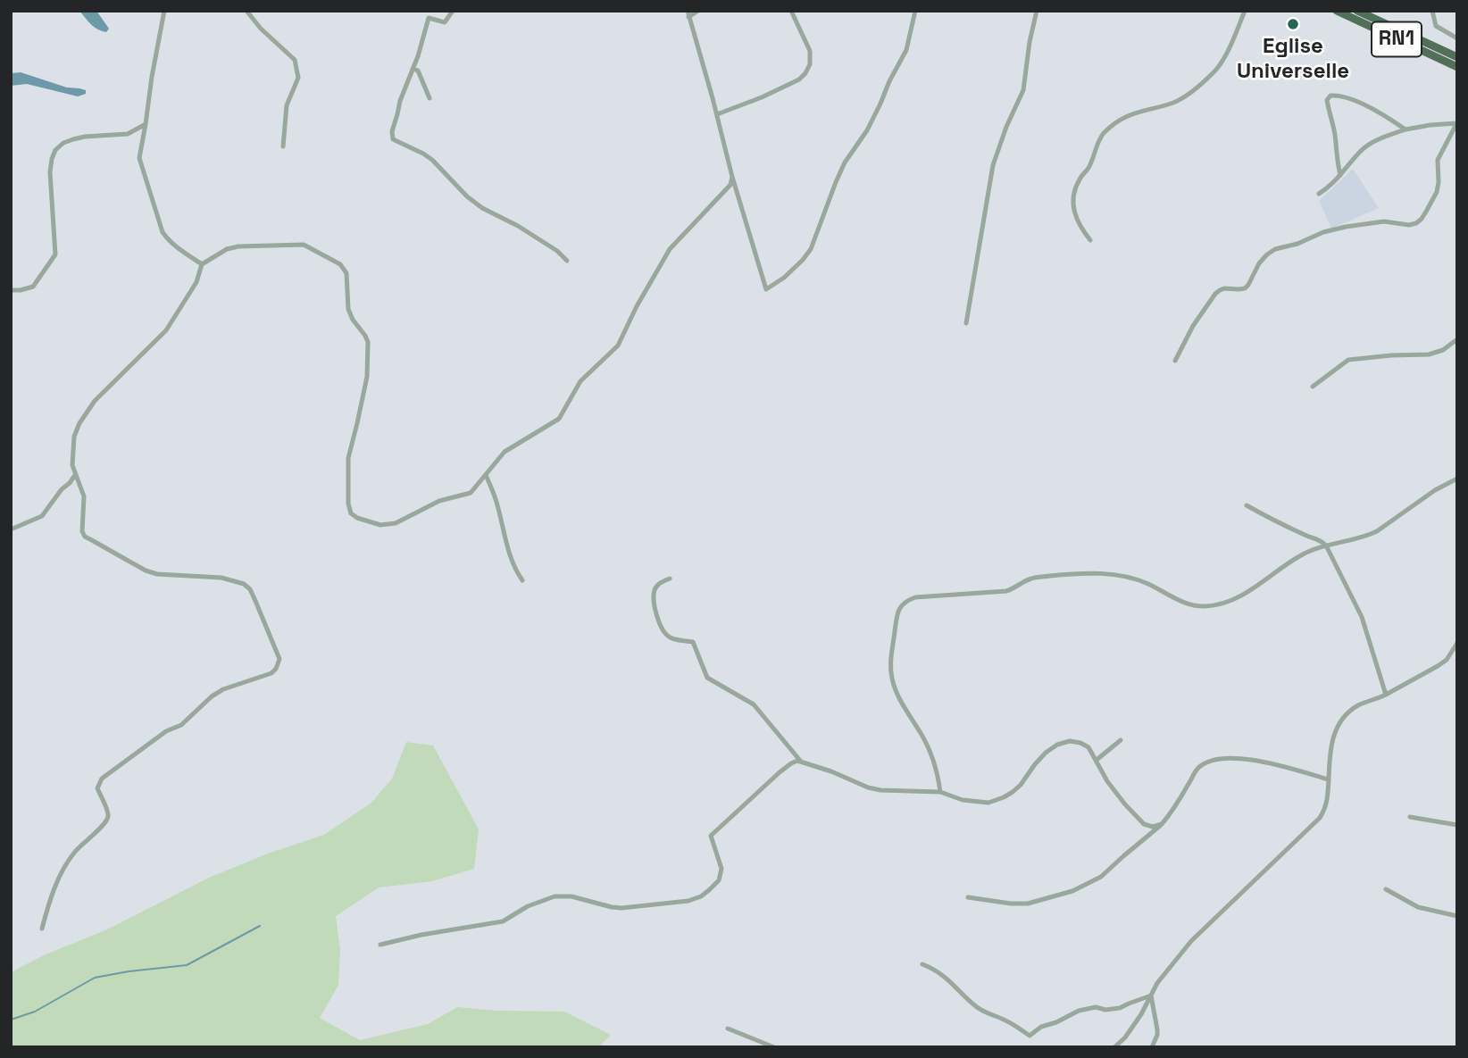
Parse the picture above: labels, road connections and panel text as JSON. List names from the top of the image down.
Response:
{
  "streets": {
    "highway": ["RN1"]
  },
  "places": ["Eglise Universelle"]
}
